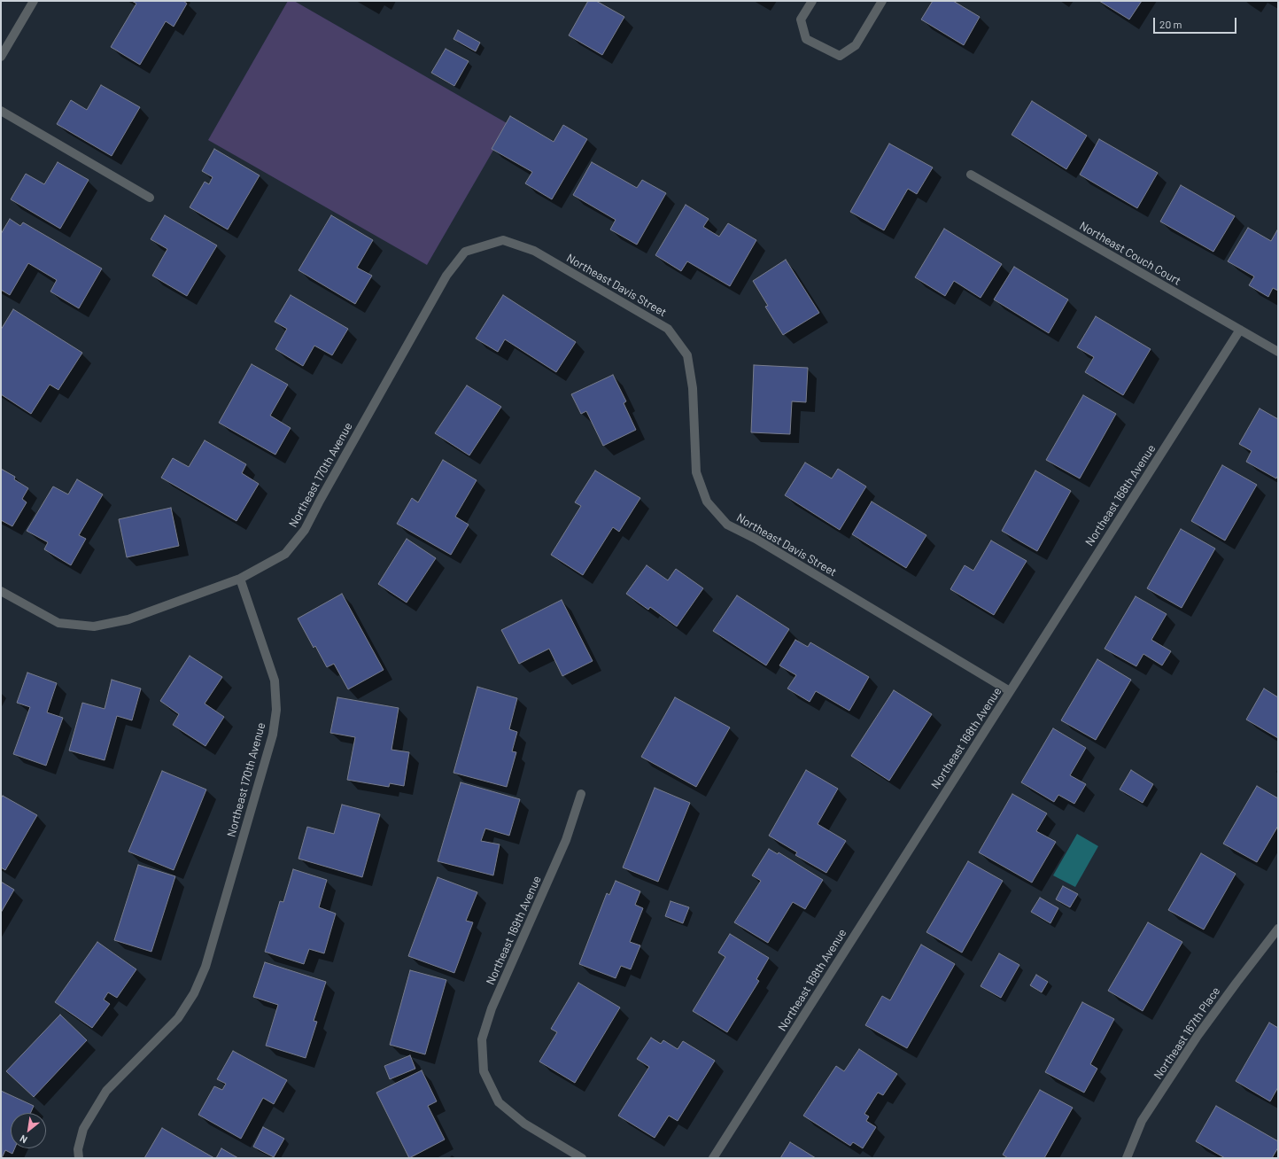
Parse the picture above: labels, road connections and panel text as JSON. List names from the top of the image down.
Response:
{
  "streets": {
    "street": [
      "Northeast Couch Court",
      "Northeast Davis Street",
      "Northeast 170th Avenue",
      "Northeast 168th Avenue",
      "Northeast 169th Avenue",
      "Northeast 167th Place"
    ]
  },
  "crossings": [
    ["Northeast Couch Court", "Northeast 168th Avenue"],
    ["Northeast Davis Street", "Northeast 170th Avenue"],
    ["Northeast Davis Street", "Northeast 168th Avenue"]
  ],
  "scale_bar": "20 m",
  "north": "bottom left"
}
